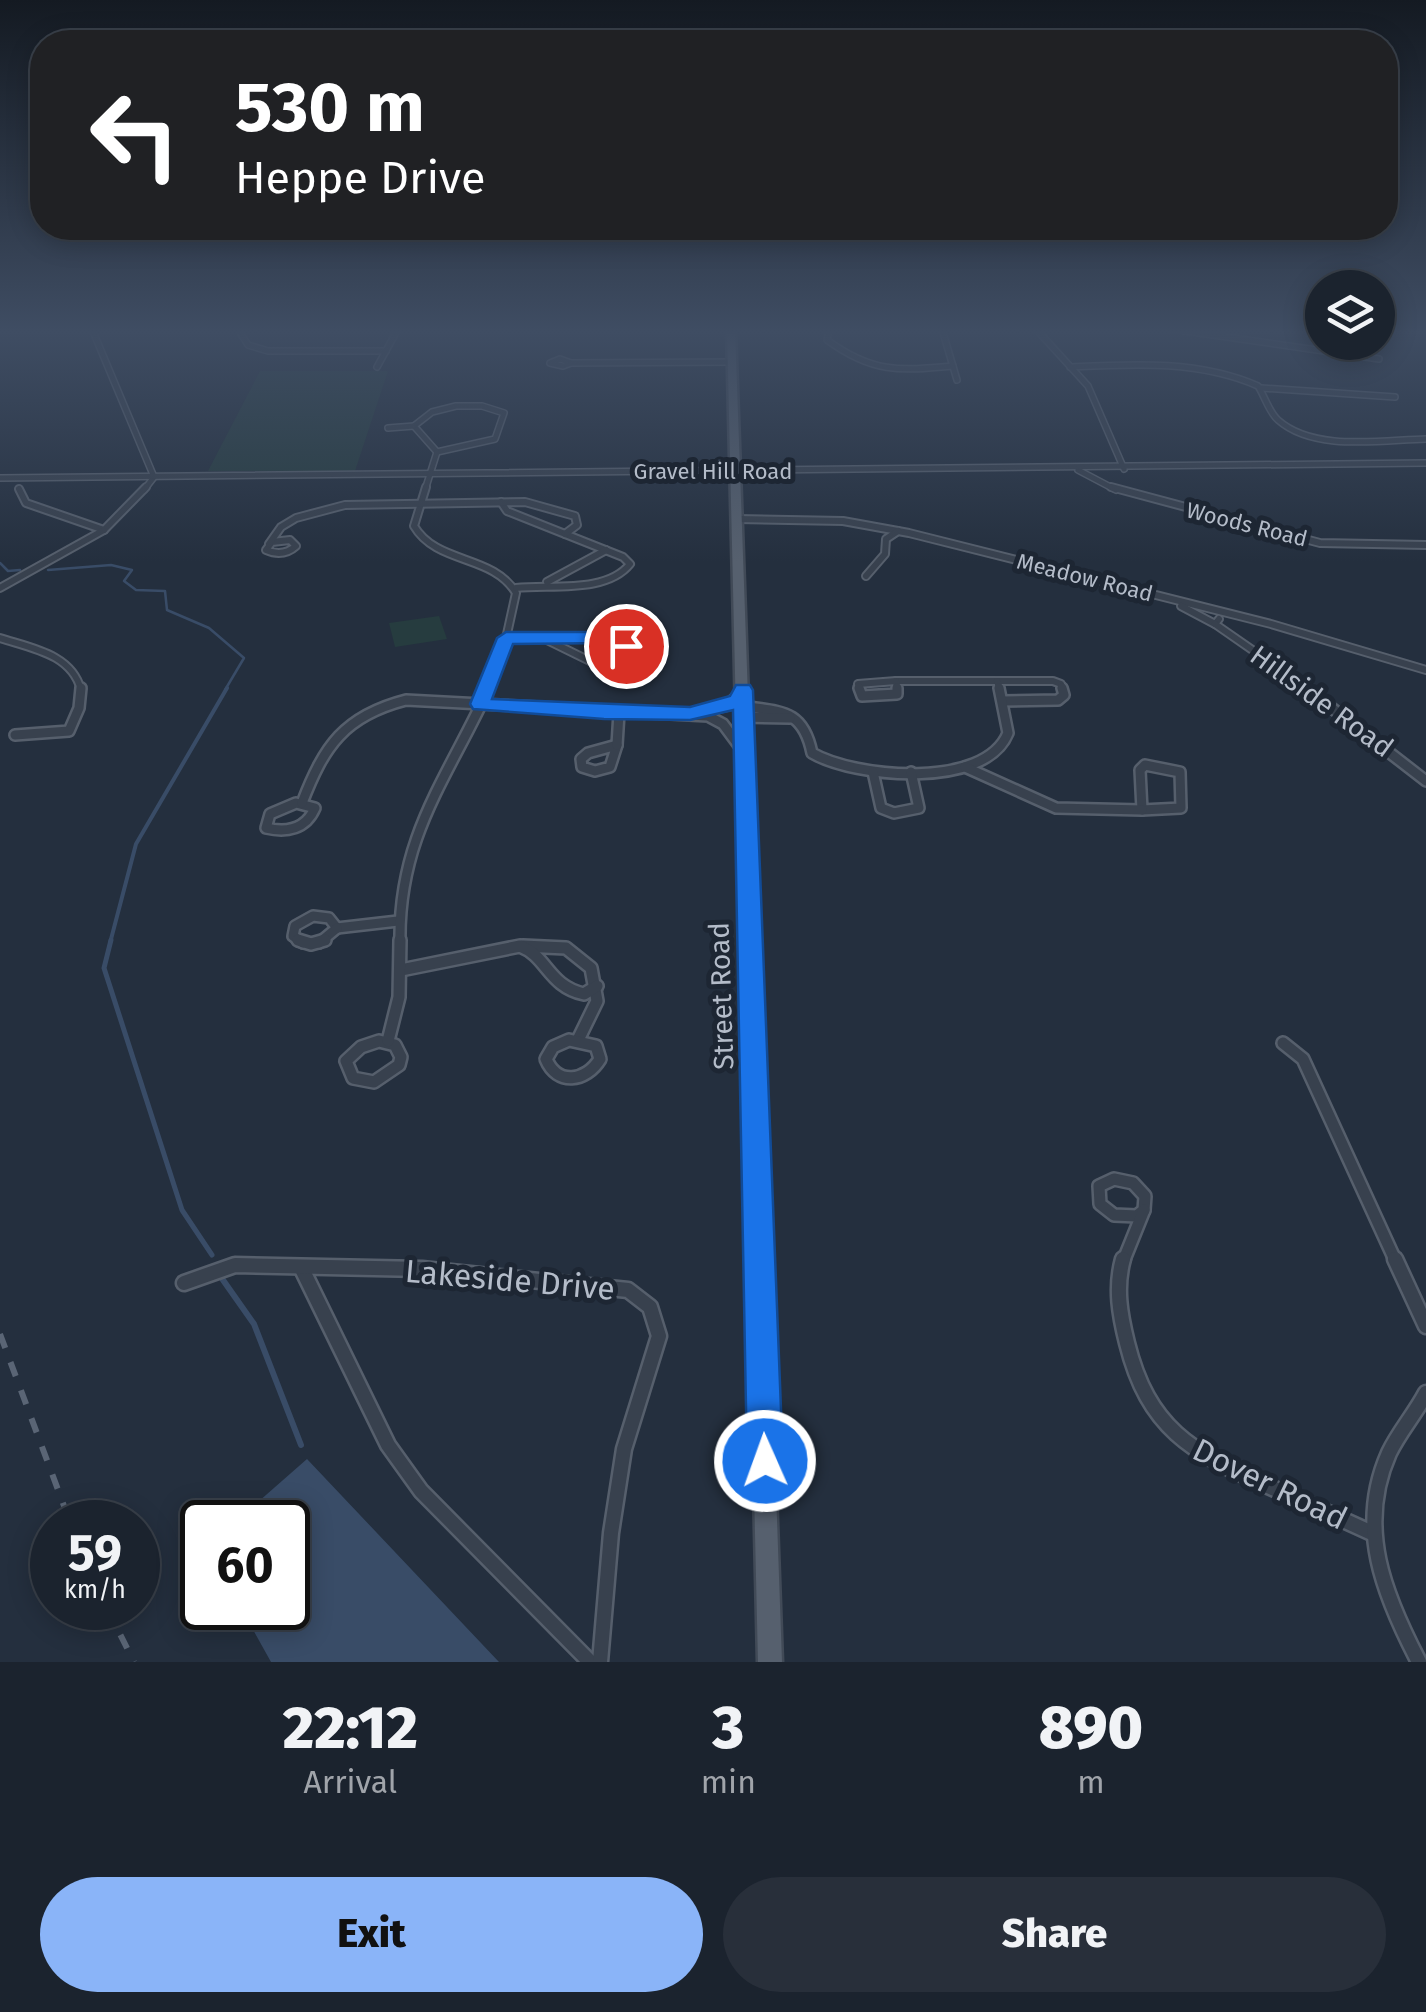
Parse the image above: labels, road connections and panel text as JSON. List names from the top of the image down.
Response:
{
  "streets": {
    "main road": ["Street Road"],
    "street": [
      "Gravel Hill Road",
      "Woods Road",
      "Meadow Road",
      "Hillside Road",
      "Lakeside Drive",
      "Dover Road"
    ]
  },
  "crossings": [
    ["Gravel Hill Road", "Woods Road"],
    ["Gravel Hill Road", "Street Road"],
    ["Meadow Road", "Hillside Road"],
    ["Meadow Road", "Street Road"]
  ],
  "page": {
    "turn": ["530 m", "Heppe Drive"],
    "speed": "59 km/h",
    "limit": "60",
    "eta": [
      "22:12",
      "Arrival",
      "3",
      "min",
      "890",
      "m"
    ],
    "buttons": ["Exit", "Share"]
  }
}
